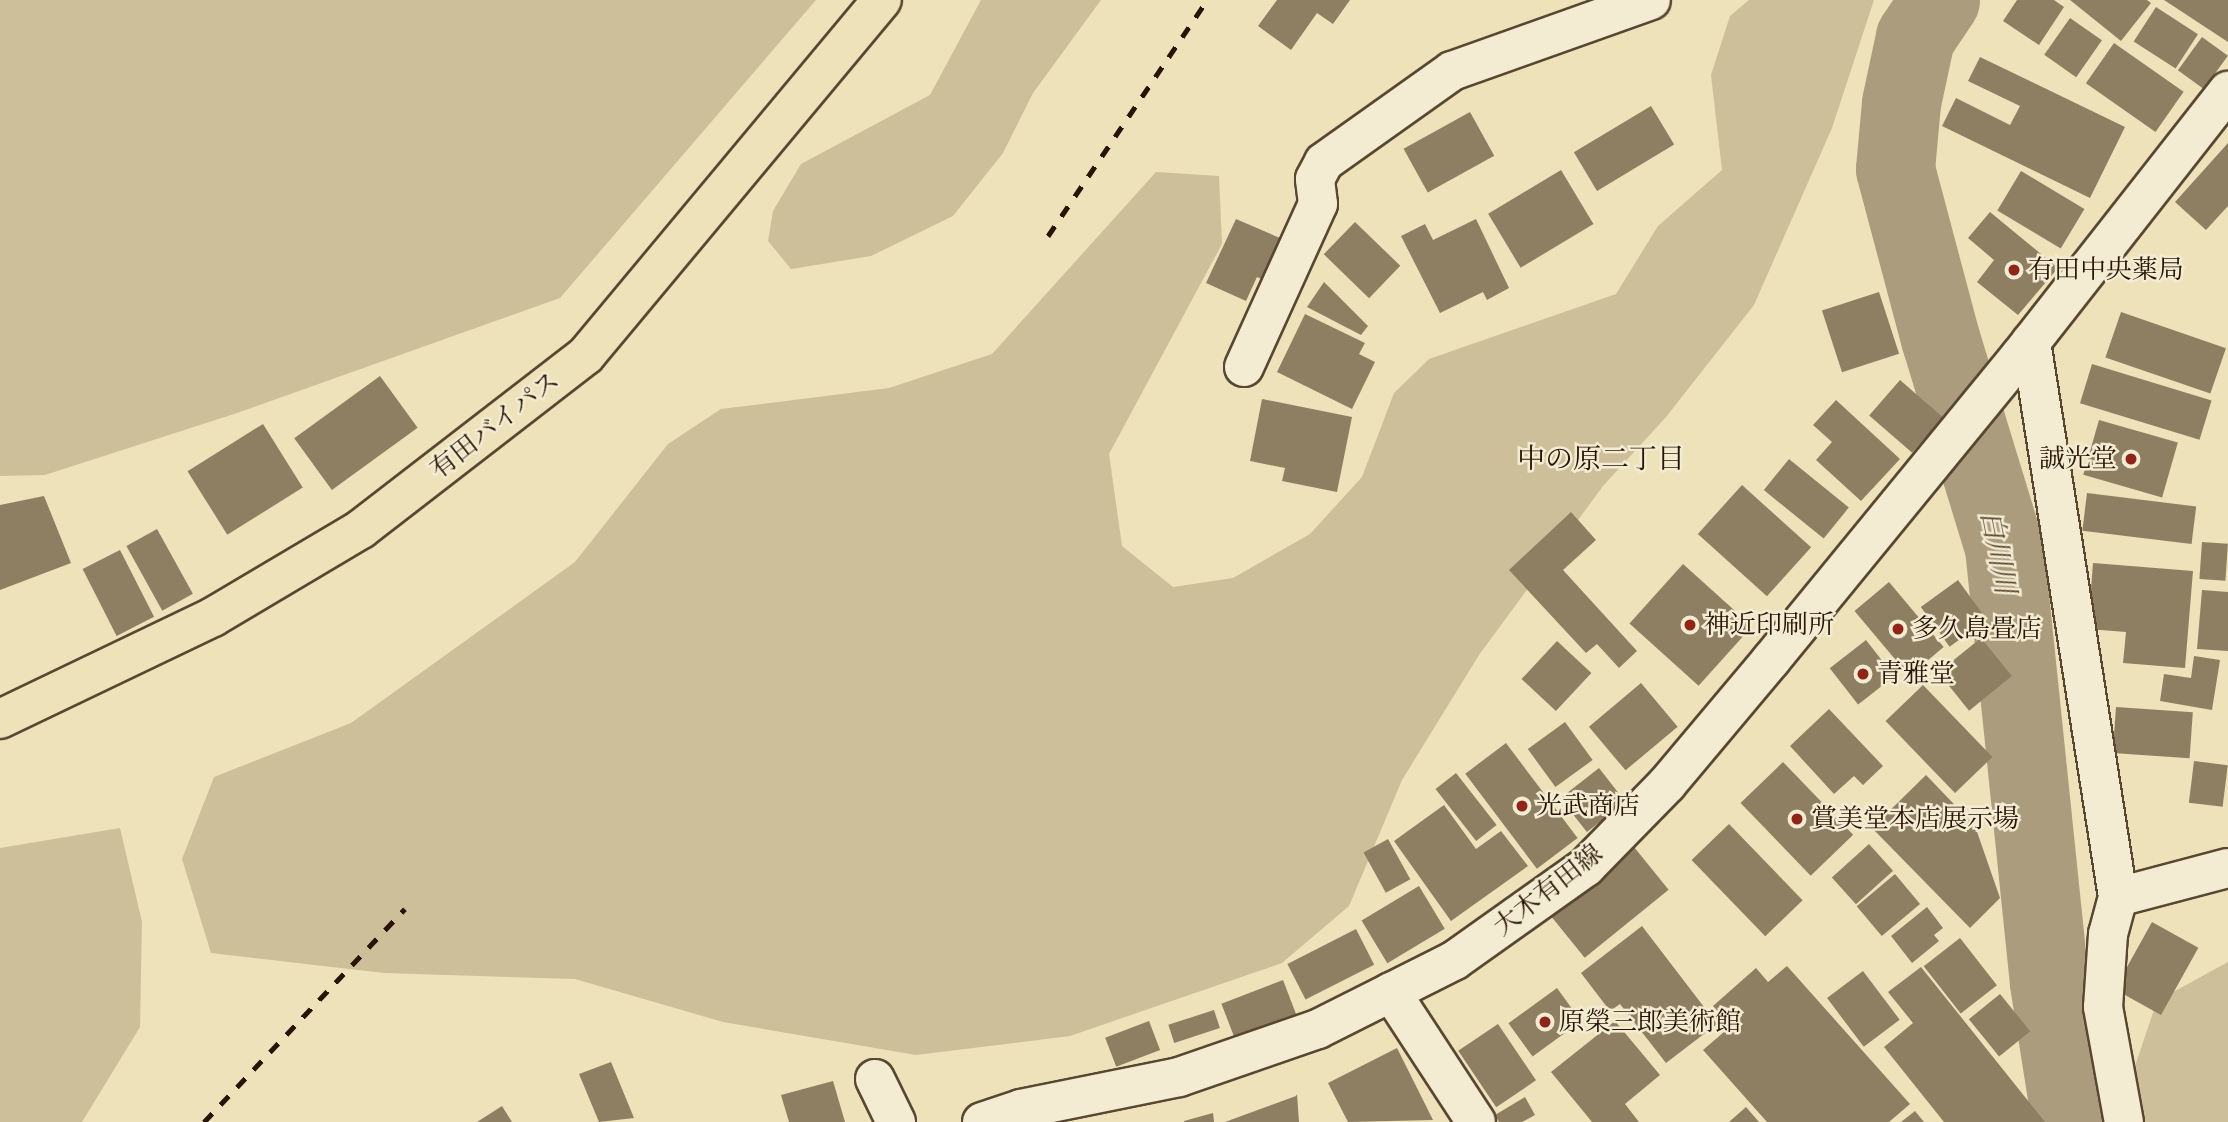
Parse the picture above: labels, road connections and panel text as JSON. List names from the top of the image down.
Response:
{
  "streets": {
    "highway": ["有田バイパス"],
    "street": ["大木有田線"]
  },
  "districts": ["中の原二丁目"],
  "water": ["白川川"],
  "places": [
    "有田中央薬局",
    "誠光堂",
    "神近印刷所",
    "多久島畳店",
    "青雅堂",
    "光武商店",
    "賞美堂本店展示場",
    "原榮三郎美術館"
  ]
}
